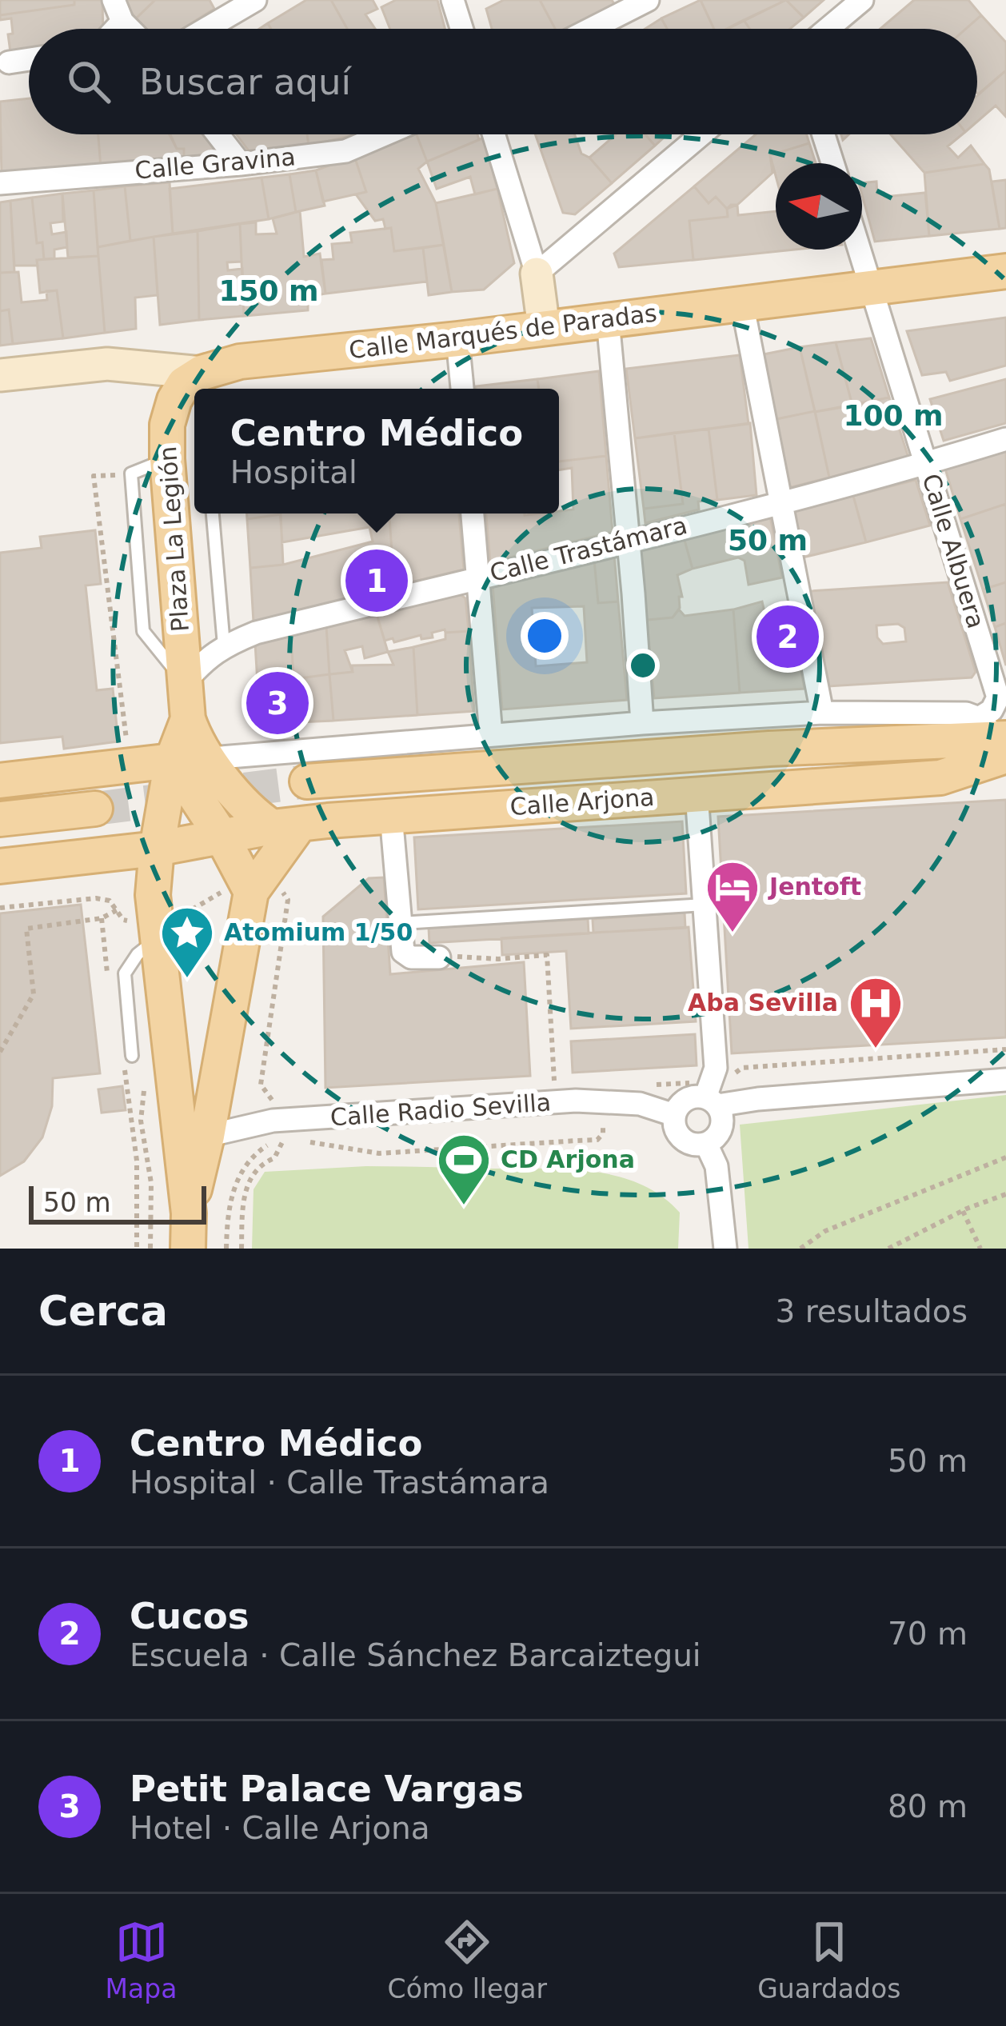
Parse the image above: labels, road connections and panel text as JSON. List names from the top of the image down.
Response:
{
  "streets": {
    "main road": ["Calle Marqués de Paradas", "Plaza La Legión", "Calle Arjona"],
    "street": [
      "Calle Gravina",
      "Calle Trastámara",
      "Calle Albuera",
      "Calle Radio Sevilla"
    ]
  },
  "crossings": [
    ["Calle Marqués de Paradas", "Plaza La Legión"],
    ["Calle Marqués de Paradas", "Calle Albuera"],
    ["Plaza La Legión", "Calle Trastámara"],
    ["Calle Trastámara", "Calle Albuera"],
    ["Calle Albuera", "Calle Arjona"]
  ],
  "places": {
    "hotel": ["Jentoft"],
    "place": ["Atomium 1/50"],
    "hospital": ["Aba Sevilla"],
    "sports": ["CD Arjona"]
  },
  "scale_bar": "50 m",
  "north": "left",
  "page": {
    "search": "Buscar aquí",
    "popup": ["Centro Médico", "Hospital"],
    "pins": ["1", "2", "3"],
    "scale": "50 m",
    "heading": ["Cerca", "3 resultados"],
    "list": [
      {
        "mark": "1",
        "name": "Centro Médico",
        "note": "Hospital · Calle Trastámara",
        "value": "50 m"
      },
      {
        "mark": "2",
        "name": "Cucos",
        "note": "Escuela · Calle Sánchez Barcaiztegui",
        "value": "70 m"
      },
      {
        "mark": "3",
        "name": "Petit Palace Vargas",
        "note": "Hotel · Calle Arjona",
        "value": "80 m"
      }
    ],
    "nav": ["Mapa", "Cómo llegar", "Guardados"]
  },
  "rings": ["150 m", "100 m", "50 m"]
}
